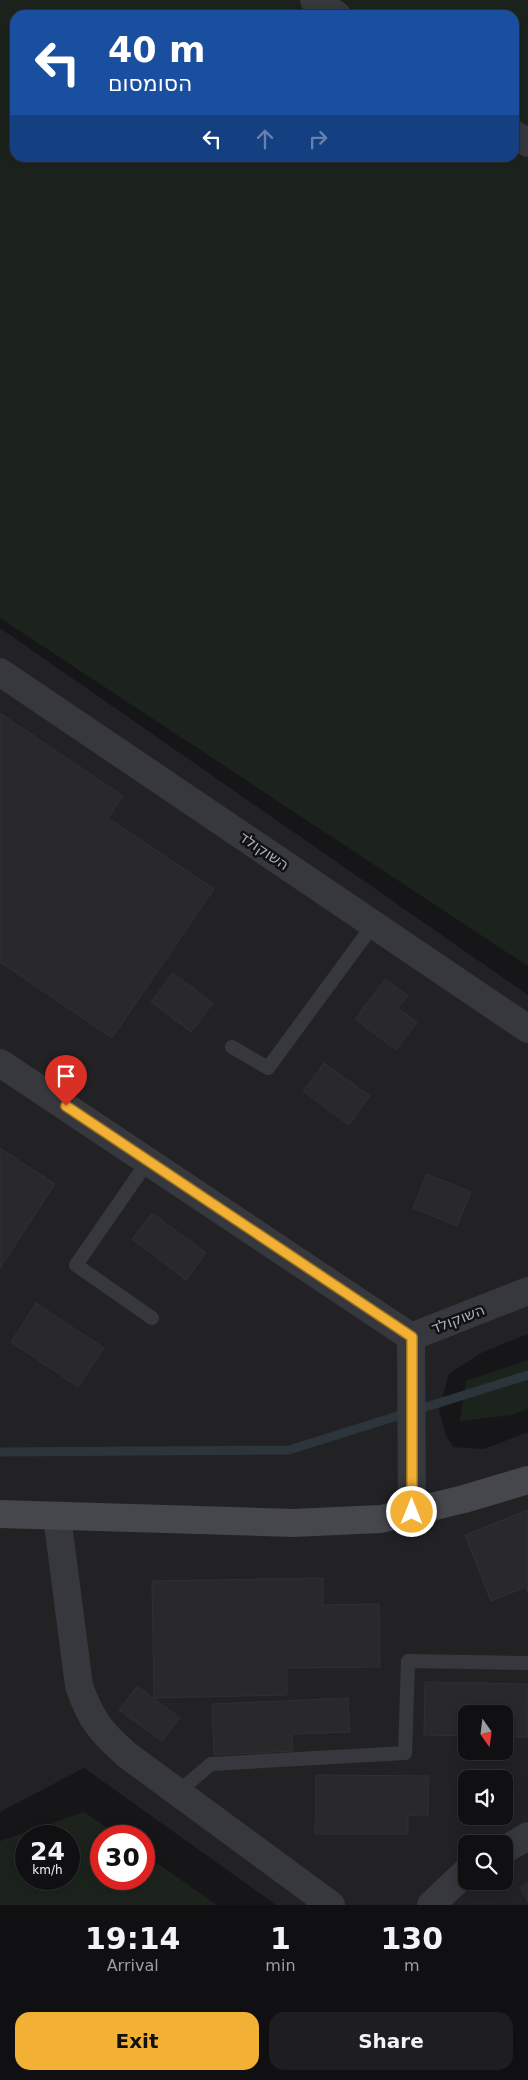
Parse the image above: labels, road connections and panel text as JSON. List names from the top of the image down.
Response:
{
  "streets": {
    "street": ["השוקולד"]
  },
  "north": "bottom",
  "page": {
    "turn": ["40 m", "הסומסום"],
    "speed": "24 km/h",
    "limit": "30",
    "eta": [
      "19:14",
      "Arrival",
      "1",
      "min",
      "130",
      "m"
    ],
    "buttons": ["Exit", "Share"]
  }
}
